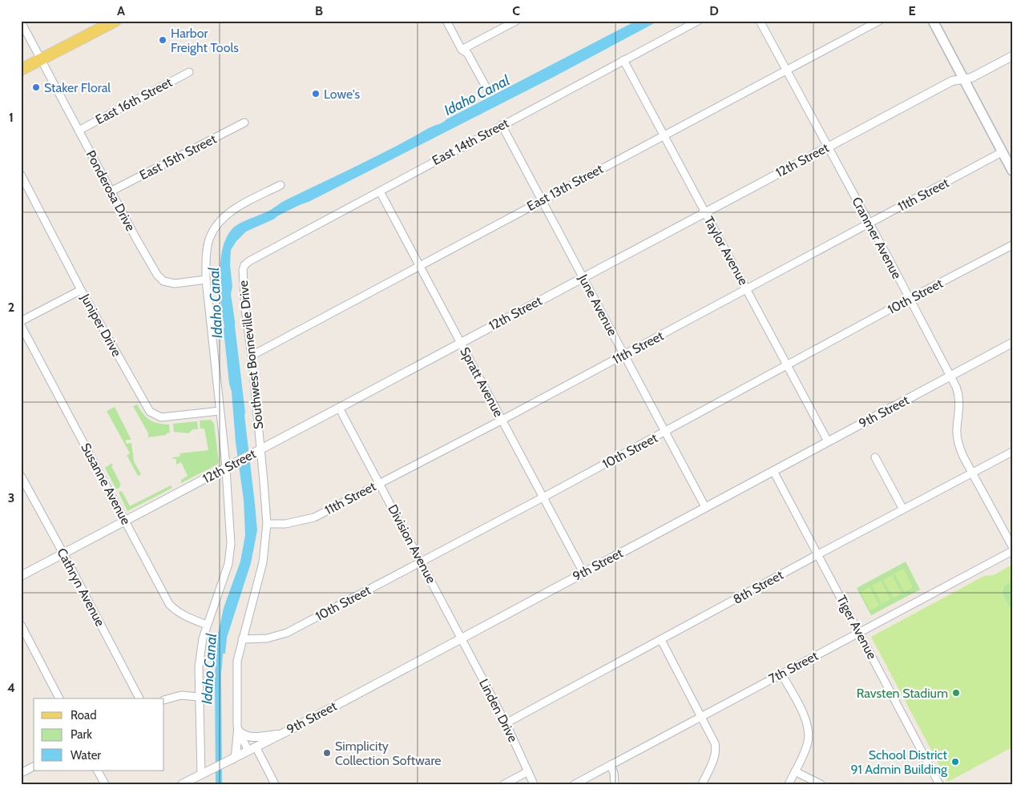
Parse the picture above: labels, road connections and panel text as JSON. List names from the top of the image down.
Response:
{
  "streets": {
    "street": [
      "East 16th Street",
      "East 14th Street",
      "East 15th Street",
      "12th Street",
      "East 13th Street",
      "Ponderosa Drive",
      "11th Street",
      "Cranmer Avenue",
      "Taylor Avenue",
      "10th Street",
      "June Avenue",
      "Juniper Drive",
      "Southwest Bonneville Drive",
      "Spratt Avenue",
      "9th Street",
      "Susanne Avenue",
      "Division Avenue",
      "Cathryn Avenue",
      "8th Street",
      "Tiger Avenue",
      "7th Street",
      "Linden Drive"
    ]
  },
  "crossings": [
    ["East 16th Street", "Ponderosa Drive"],
    ["East 14th Street", "Taylor Avenue"],
    ["East 14th Street", "June Avenue"],
    ["East 14th Street", "Southwest Bonneville Drive"],
    ["East 14th Street", "Spratt Avenue"],
    ["East 15th Street", "Ponderosa Drive"],
    ["12th Street", "Cranmer Avenue"],
    ["12th Street", "Taylor Avenue"],
    ["12th Street", "June Avenue"],
    ["12th Street", "Southwest Bonneville Drive"],
    ["12th Street", "Spratt Avenue"],
    ["12th Street", "Susanne Avenue"],
    ["12th Street", "Division Avenue"],
    ["12th Street", "Cathryn Avenue"],
    ["East 13th Street", "Cranmer Avenue"],
    ["East 13th Street", "Taylor Avenue"],
    ["East 13th Street", "June Avenue"],
    ["East 13th Street", "Southwest Bonneville Drive"],
    ["East 13th Street", "Spratt Avenue"],
    ["11th Street", "Cranmer Avenue"],
    ["11th Street", "Taylor Avenue"],
    ["11th Street", "June Avenue"],
    ["11th Street", "Southwest Bonneville Drive"],
    ["11th Street", "Spratt Avenue"],
    ["11th Street", "Division Avenue"],
    ["Cranmer Avenue", "10th Street"],
    ["Cranmer Avenue", "9th Street"],
    ["Cranmer Avenue", "8th Street"],
    ["Taylor Avenue", "10th Street"],
    ["Taylor Avenue", "9th Street"],
    ["10th Street", "June Avenue"],
    ["10th Street", "Southwest Bonneville Drive"],
    ["10th Street", "Spratt Avenue"],
    ["10th Street", "Division Avenue"],
    ["June Avenue", "9th Street"],
    ["Southwest Bonneville Drive", "9th Street"],
    ["Spratt Avenue", "9th Street"],
    ["9th Street", "Division Avenue"],
    ["9th Street", "Tiger Avenue"],
    ["9th Street", "Linden Drive"],
    ["Division Avenue", "Linden Drive"],
    ["8th Street", "Tiger Avenue"],
    ["8th Street", "Linden Drive"],
    ["Tiger Avenue", "7th Street"]
  ],
  "water": ["Idaho Canal"],
  "places": [
    "Harbor Freight Tools",
    "Staker Floral",
    "Lowe's",
    "Ravsten Stadium",
    "Simplicity Collection Software",
    "School District 91 Admin Building"
  ],
  "legend": ["Road", "Park", "Water"],
  "grid": {
    "columns": [
      "A",
      "B",
      "C",
      "D",
      "E"
    ],
    "rows": [
      "1",
      "2",
      "3",
      "4"
    ]
  }
}
